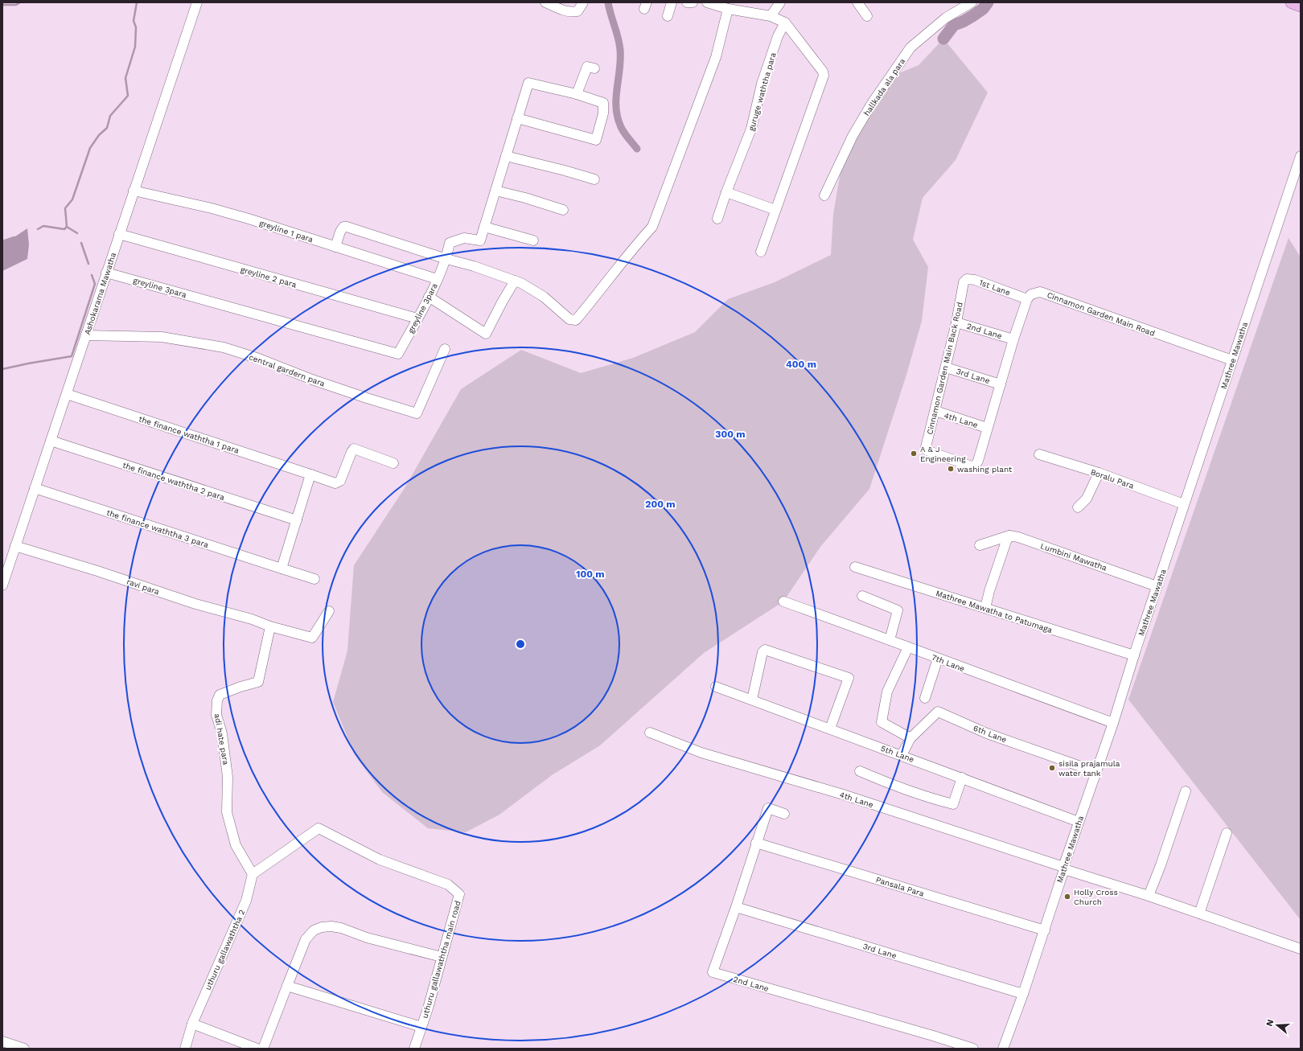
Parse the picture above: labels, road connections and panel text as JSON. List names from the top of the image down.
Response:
{
  "streets": {
    "street": [
      "hallkada ala para",
      "guruge waththa para",
      "greyline 1 para",
      "greyline 2 para",
      "greyline 3para",
      "1st Lane",
      "Ashokarama Mawatha",
      "Cinnamon Garden Main Road",
      "2nd Lane",
      "Mathree Mawatha",
      "Cinnamon Garden Main Back Road",
      "central gardern para",
      "3rd Lane",
      "4th Lane",
      "the finance waththa 1 para",
      "Boralu Para",
      "the finance waththa 2 para",
      "the finance waththa 3 para",
      "Lumbini Mawatha",
      "ravi para",
      "Mathree Mawatha to Patumaga",
      "7th Lane",
      "6th Lane",
      "adi hate para",
      "5th Lane",
      "Pansala Para",
      "uthuru gallawaththa 2",
      "uthuru gallawaththa main road"
    ]
  },
  "crossings": [
    ["greyline 1 para", "greyline 3para"],
    ["greyline 1 para", "Ashokarama Mawatha"],
    ["greyline 2 para", "greyline 3para"],
    ["greyline 2 para", "Ashokarama Mawatha"],
    ["greyline 3para", "Ashokarama Mawatha"],
    ["1st Lane", "Cinnamon Garden Main Road"],
    ["1st Lane", "Cinnamon Garden Main Back Road"],
    ["Ashokarama Mawatha", "central gardern para"],
    ["Ashokarama Mawatha", "the finance waththa 1 para"],
    ["Ashokarama Mawatha", "the finance waththa 2 para"],
    ["Ashokarama Mawatha", "the finance waththa 3 para"],
    ["Ashokarama Mawatha", "ravi para"],
    ["Cinnamon Garden Main Road", "Mathree Mawatha"],
    ["2nd Lane", "Cinnamon Garden Main Back Road"],
    ["2nd Lane", "3rd Lane"],
    ["2nd Lane", "Pansala Para"],
    ["Mathree Mawatha", "3rd Lane"],
    ["Mathree Mawatha", "4th Lane"],
    ["Mathree Mawatha", "Boralu Para"],
    ["Mathree Mawatha", "Lumbini Mawatha"],
    ["Mathree Mawatha", "Mathree Mawatha to Patumaga"],
    ["Mathree Mawatha", "7th Lane"],
    ["Mathree Mawatha", "6th Lane"],
    ["Mathree Mawatha", "5th Lane"],
    ["Mathree Mawatha", "Pansala Para"],
    ["Cinnamon Garden Main Back Road", "3rd Lane"],
    ["Cinnamon Garden Main Back Road", "4th Lane"],
    ["ravi para", "adi hate para"],
    ["6th Lane", "5th Lane"],
    ["adi hate para", "uthuru gallawaththa 2"],
    ["adi hate para", "uthuru gallawaththa main road"],
    ["uthuru gallawaththa 2", "uthuru gallawaththa main road"]
  ],
  "places": [
    "A & J Engineering",
    "washing plant",
    "sisila prajamula water tank",
    "Holly Cross Church"
  ],
  "north": "left",
  "rings": [
    "400 m",
    "300 m",
    "200 m",
    "100 m"
  ]
}
